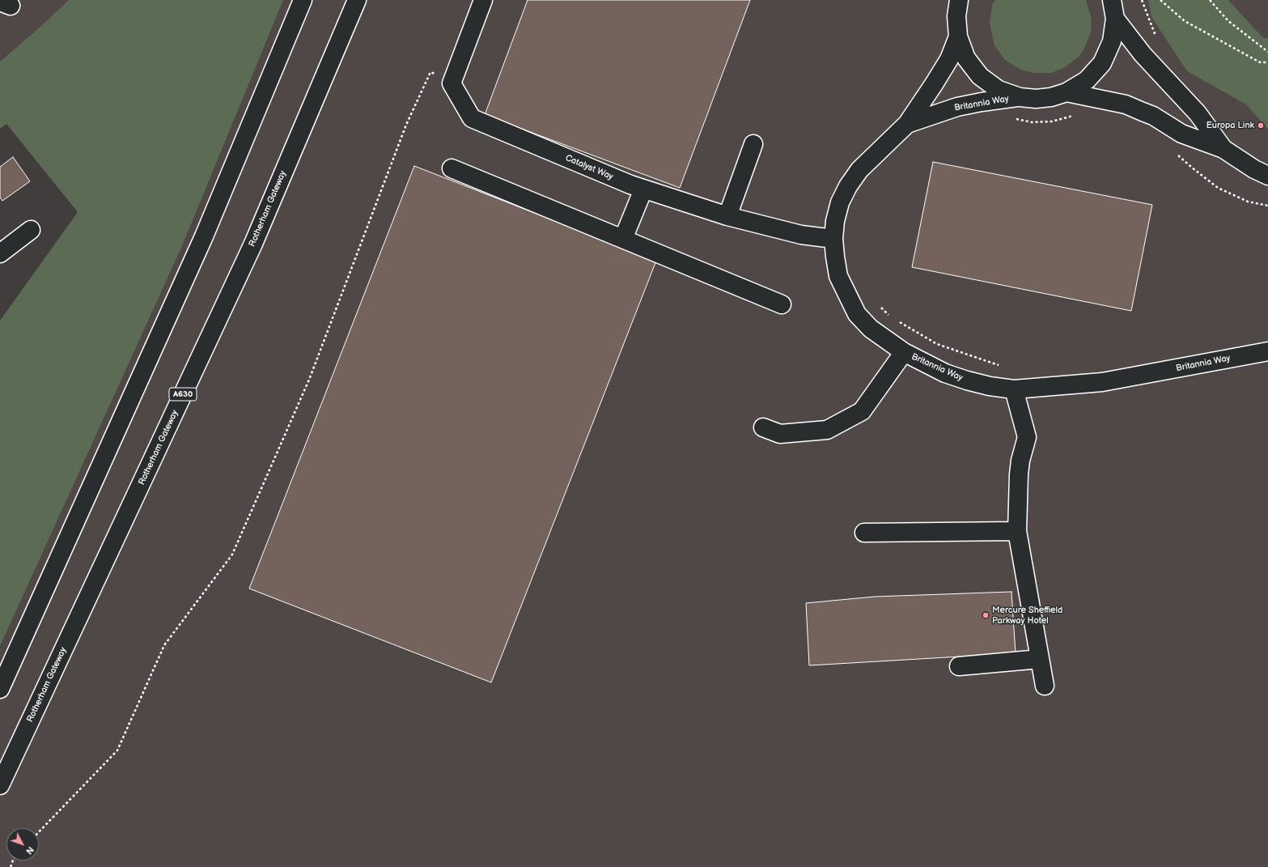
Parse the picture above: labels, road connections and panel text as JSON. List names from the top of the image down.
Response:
{
  "streets": {
    "main road": [
      "Britannia Way",
      "Catalyst Way",
      "Rotherham Gateway",
      "A630"
    ]
  },
  "crossings": [
    ["Britannia Way", "Catalyst Way"]
  ],
  "places": ["Europa Link", "Mercure Sheffield Parkway Hotel"],
  "north": "bottom right"
}
